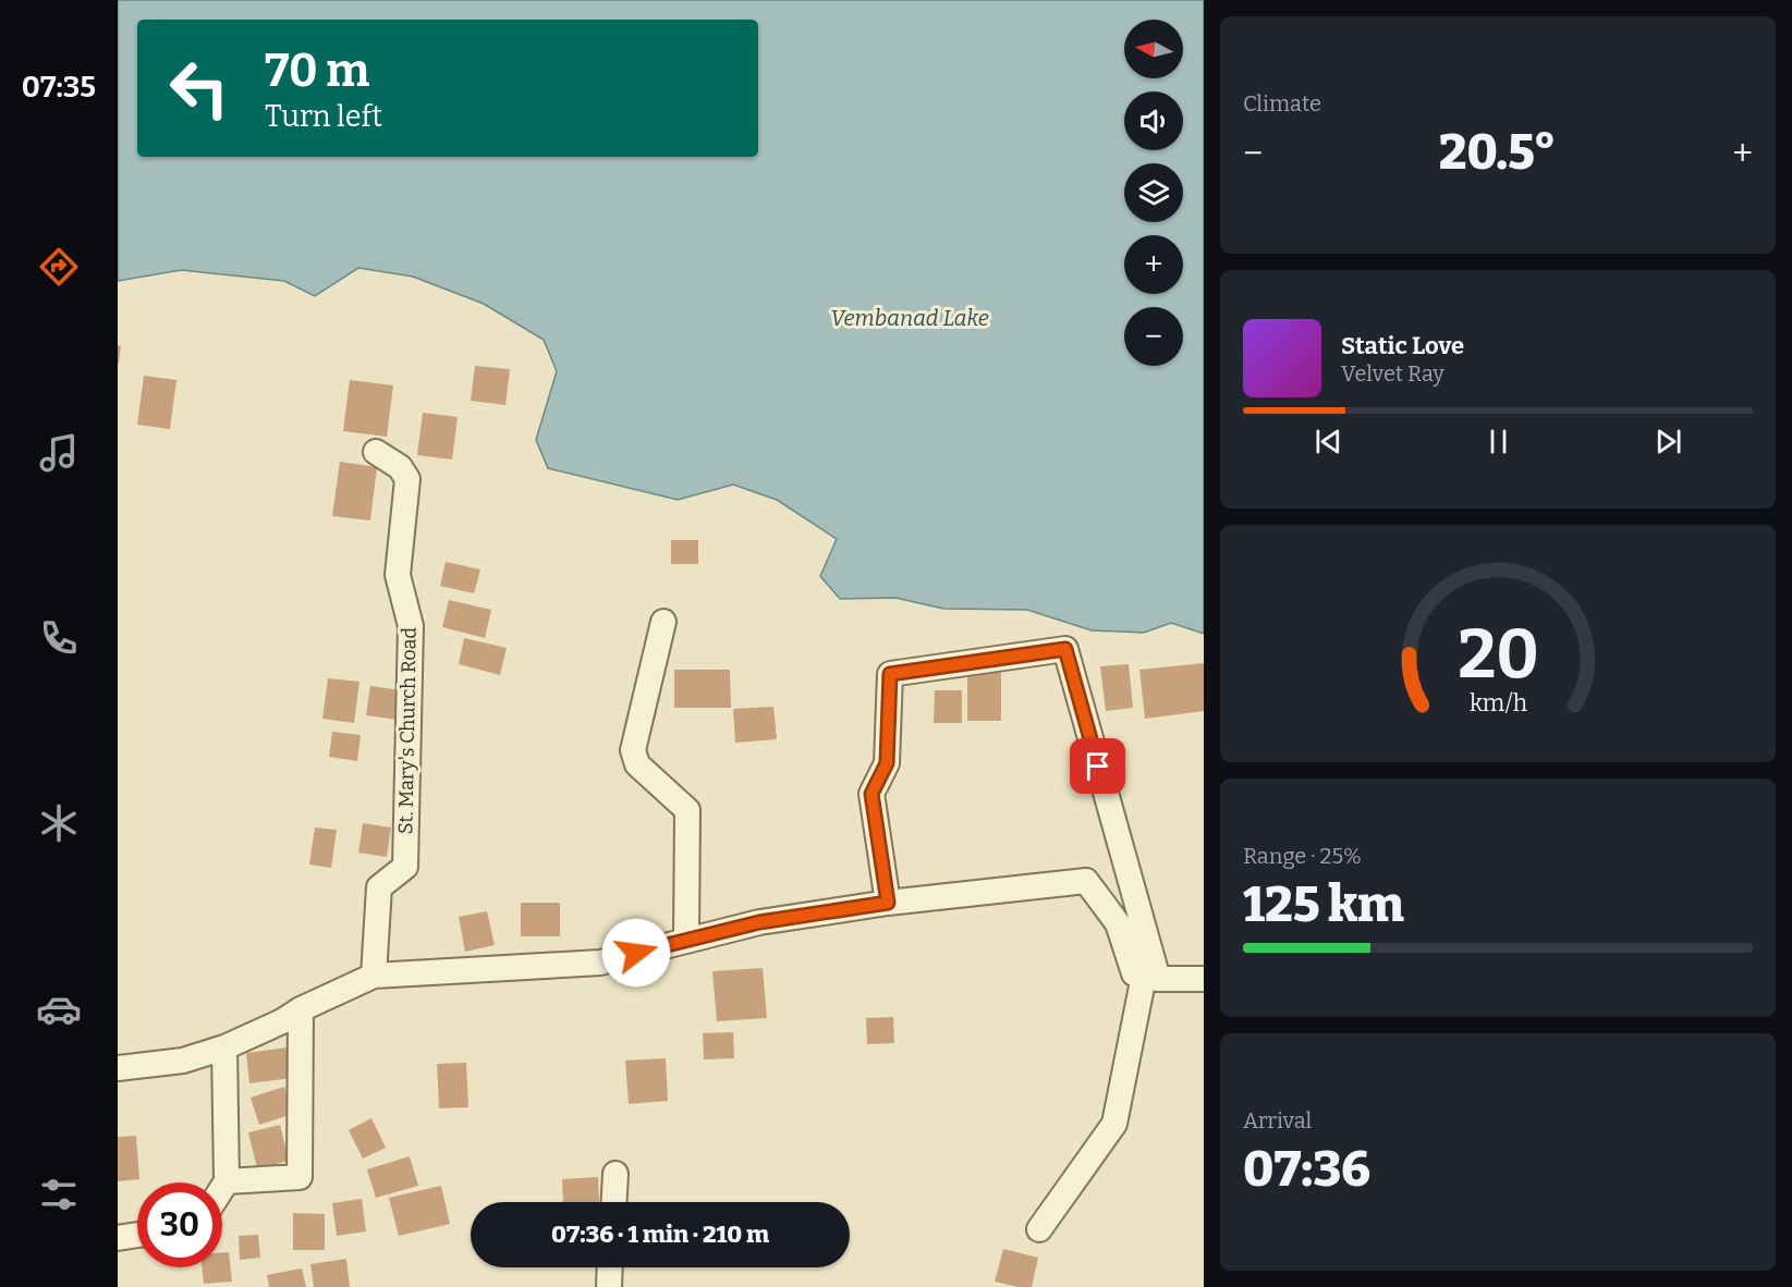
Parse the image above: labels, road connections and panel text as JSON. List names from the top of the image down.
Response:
{
  "streets": {
    "street": ["St. Mary's Church Road"]
  },
  "water": ["Vembanad Lake"],
  "north": "left",
  "page": {
    "tabs": "07:35",
    "tile": [
      "Climate",
      ["Range · 25%", "125 km"],
      ["Arrival", "07:36"]
    ],
    "map_buttons": ["+", "−"],
    "turn": ["70 m", "Turn left"],
    "heat": ["−", "20.5°", "+"],
    "song": ["Static Love", "Velvet Ray"],
    "limit": "30",
    "trip": "07:36 · 1 min · 210 m",
    "gauge": ["20", "km/h"]
  }
}
